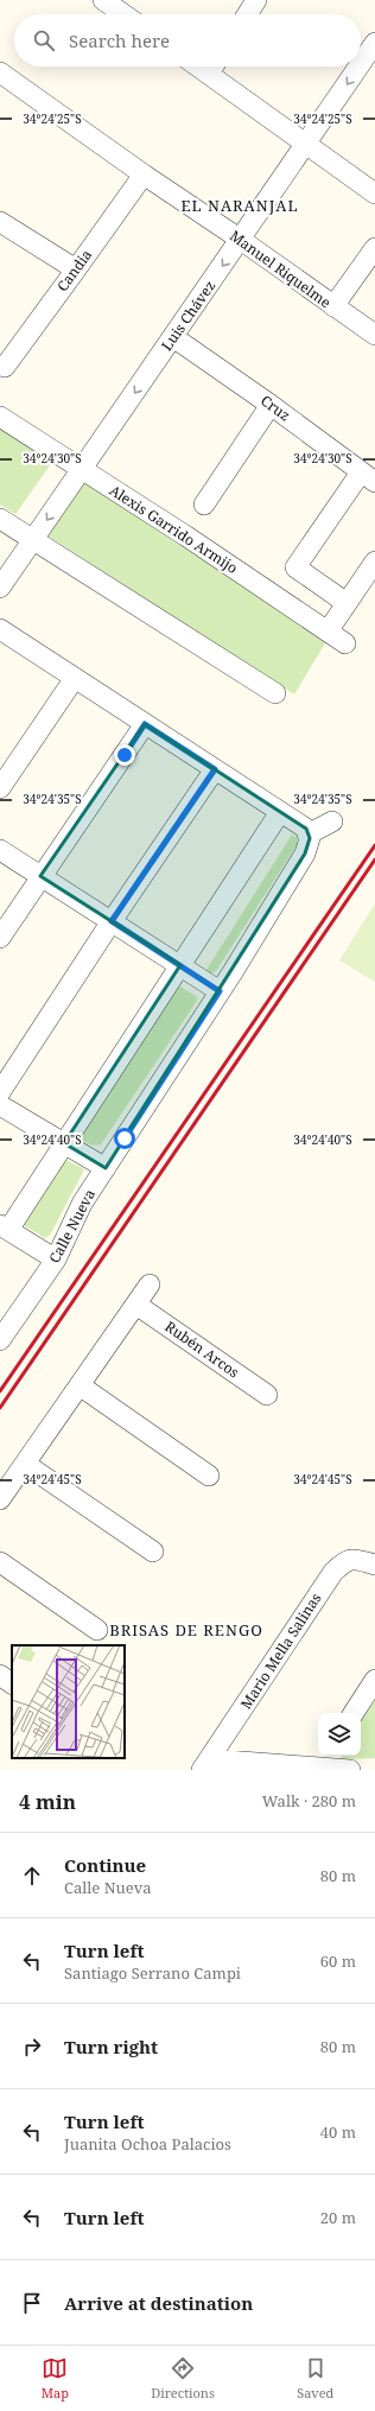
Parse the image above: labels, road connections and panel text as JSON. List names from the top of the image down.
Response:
{
  "streets": {
    "street": [
      "Manuel Riquelme",
      "Candia",
      "Luis Chávez",
      "Cruz",
      "Alexis Garrido Armijo",
      "Calle Nueva",
      "Rubén Arcos",
      "Mario Mella Salinas"
    ]
  },
  "crossings": [
    ["Manuel Riquelme", "Candia"],
    ["Manuel Riquelme", "Luis Chávez"],
    ["Luis Chávez", "Cruz"],
    ["Luis Chávez", "Alexis Garrido Armijo"]
  ],
  "one_way": ["Luis Chávez"],
  "districts": ["EL NARANJAL", "BRISAS DE RENGO"],
  "page": {
    "search": "Search here",
    "heading": ["4 min", "Walk · 280 m"],
    "list": [
      ["Continue", "Calle Nueva", "80 m"],
      ["Turn left", "Santiago Serrano Campi", "60 m"],
      ["Turn right", "80 m"],
      ["Turn left", "Juanita Ochoa Palacios", "40 m"],
      ["Turn left", "20 m"],
      "Arrive at destination"
    ],
    "nav": ["Map", "Directions", "Saved"]
  },
  "coordinates": [
    "34°24'25\"S",
    "34°24'30\"S",
    "34°24'35\"S",
    "34°24'40\"S",
    "34°24'45\"S"
  ]
}
